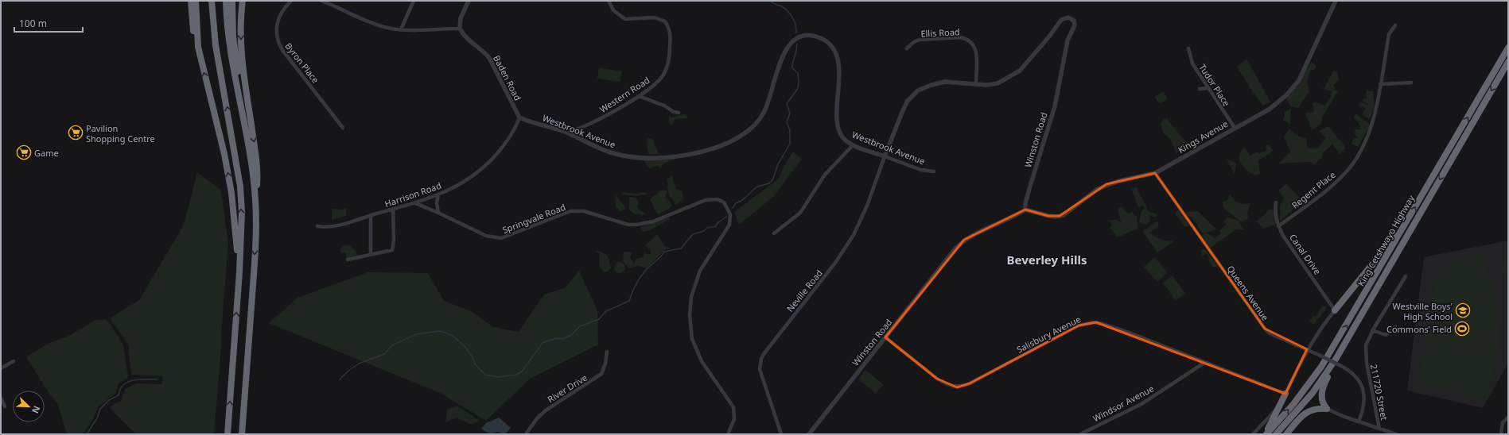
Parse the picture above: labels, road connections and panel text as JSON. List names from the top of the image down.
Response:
{
  "streets": {
    "highway": ["King Cetshwayo Highway"],
    "street": [
      "Ellis Road",
      "Byron Place",
      "Baden Road",
      "Tudor Place",
      "Western Road",
      "Westbrook Avenue",
      "Kings Avenue",
      "Winston Road",
      "Regent Place",
      "Harrison Road",
      "Springvale Road",
      "Canal Drive",
      "Neville Road",
      "Queens Avenue",
      "Salisbury Avenue",
      "River Drive",
      "211720 Street",
      "Windsor Avenue"
    ]
  },
  "crossings": [
    ["Ellis Road", "Winston Road"],
    ["Baden Road", "Westbrook Avenue"],
    ["Baden Road", "Harrison Road"],
    ["Tudor Place", "Kings Avenue"],
    ["Western Road", "Westbrook Avenue"],
    ["Westbrook Avenue", "Winston Road"],
    ["Westbrook Avenue", "Harrison Road"],
    ["Westbrook Avenue", "Neville Road"],
    ["Kings Avenue", "Winston Road"],
    ["Kings Avenue", "Queens Avenue"],
    ["Winston Road", "Neville Road"],
    ["Winston Road", "Salisbury Avenue"],
    ["Regent Place", "Canal Drive"],
    ["Harrison Road", "Springvale Road"],
    ["Salisbury Avenue", "Windsor Avenue"]
  ],
  "districts": ["Beverley Hills"],
  "places": {
    "supermarket": ["Pavilion Shopping Centre", "Game"],
    "school or university": ["Westville Boys' High School"],
    "sports": ["Commons’ Field"]
  },
  "scale_bar": "100 m",
  "north": "bottom right"
}
